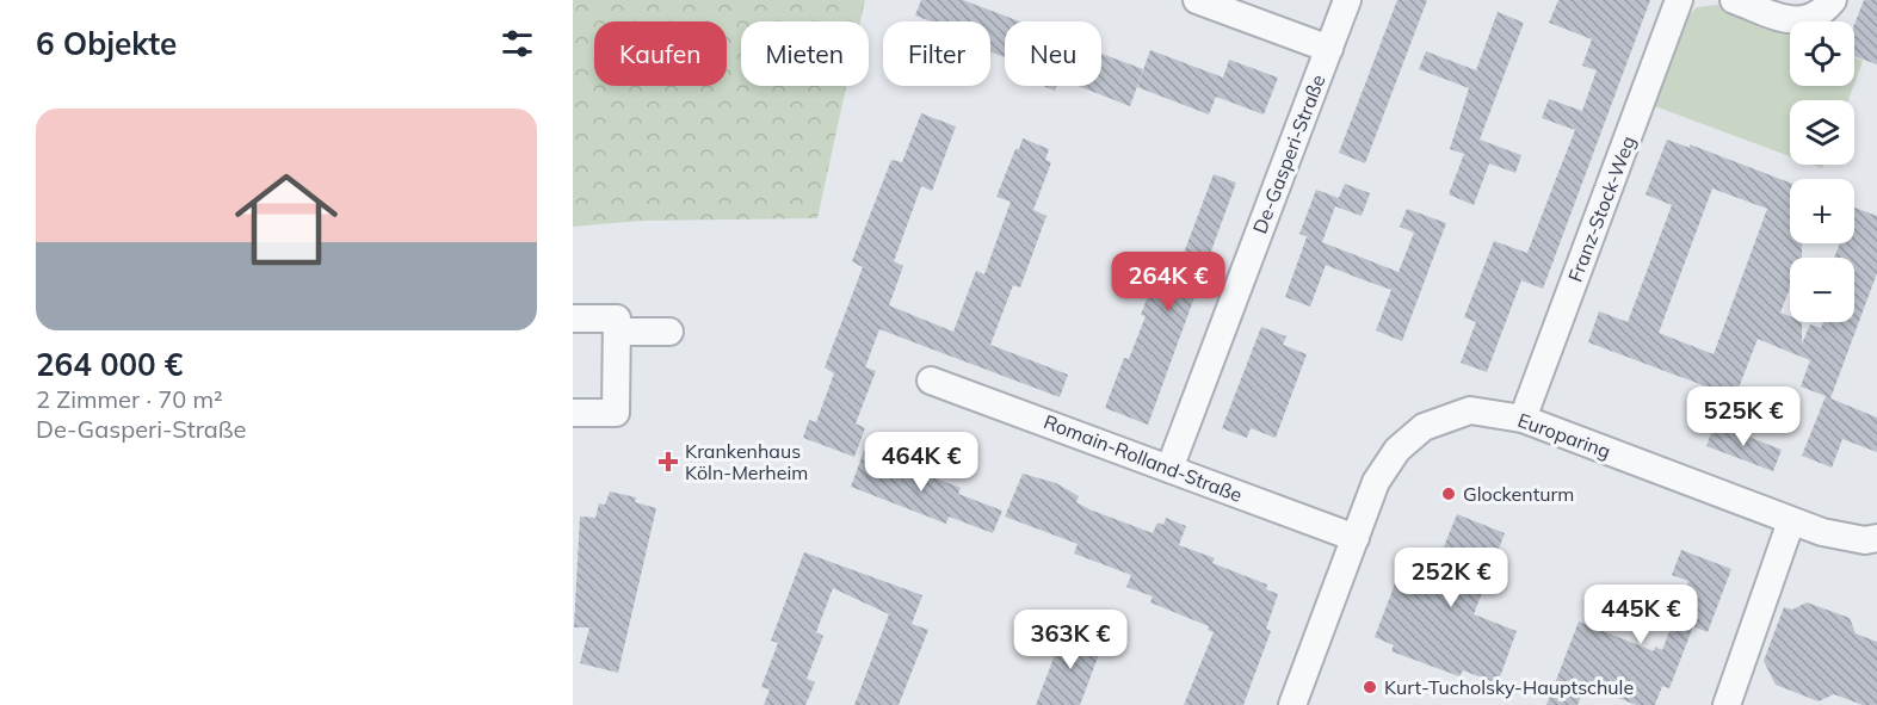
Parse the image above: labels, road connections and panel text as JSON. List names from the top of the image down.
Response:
{
  "streets": {
    "street": [
      "De-Gasperi-Straße",
      "Franz-Stock-Weg",
      "Europaring",
      "Romain-Rolland-Straße"
    ]
  },
  "crossings": [
    ["De-Gasperi-Straße", "Romain-Rolland-Straße"],
    ["Franz-Stock-Weg", "Europaring"],
    ["Europaring", "Romain-Rolland-Straße"]
  ],
  "places": {
    "health": ["Krankenhaus Köln-Merheim"],
    "other": ["Glockenturm", "Kurt-Tucholsky-Hauptschule"]
  },
  "page": {
    "heading": "6 Objekte",
    "map_buttons": ["+", "−"],
    "chip": [
      "Kaufen",
      "Mieten",
      "Filter",
      "Neu"
    ],
    "list": [
      {
        "name": "264 000 €",
        "note": "2 Zimmer · 70 m² · De-Gasperi-Straße"
      }
    ],
    "price": [
      "264K €",
      "525K €",
      "464K €",
      "252K €",
      "445K €",
      "363K €"
    ]
  }
}
